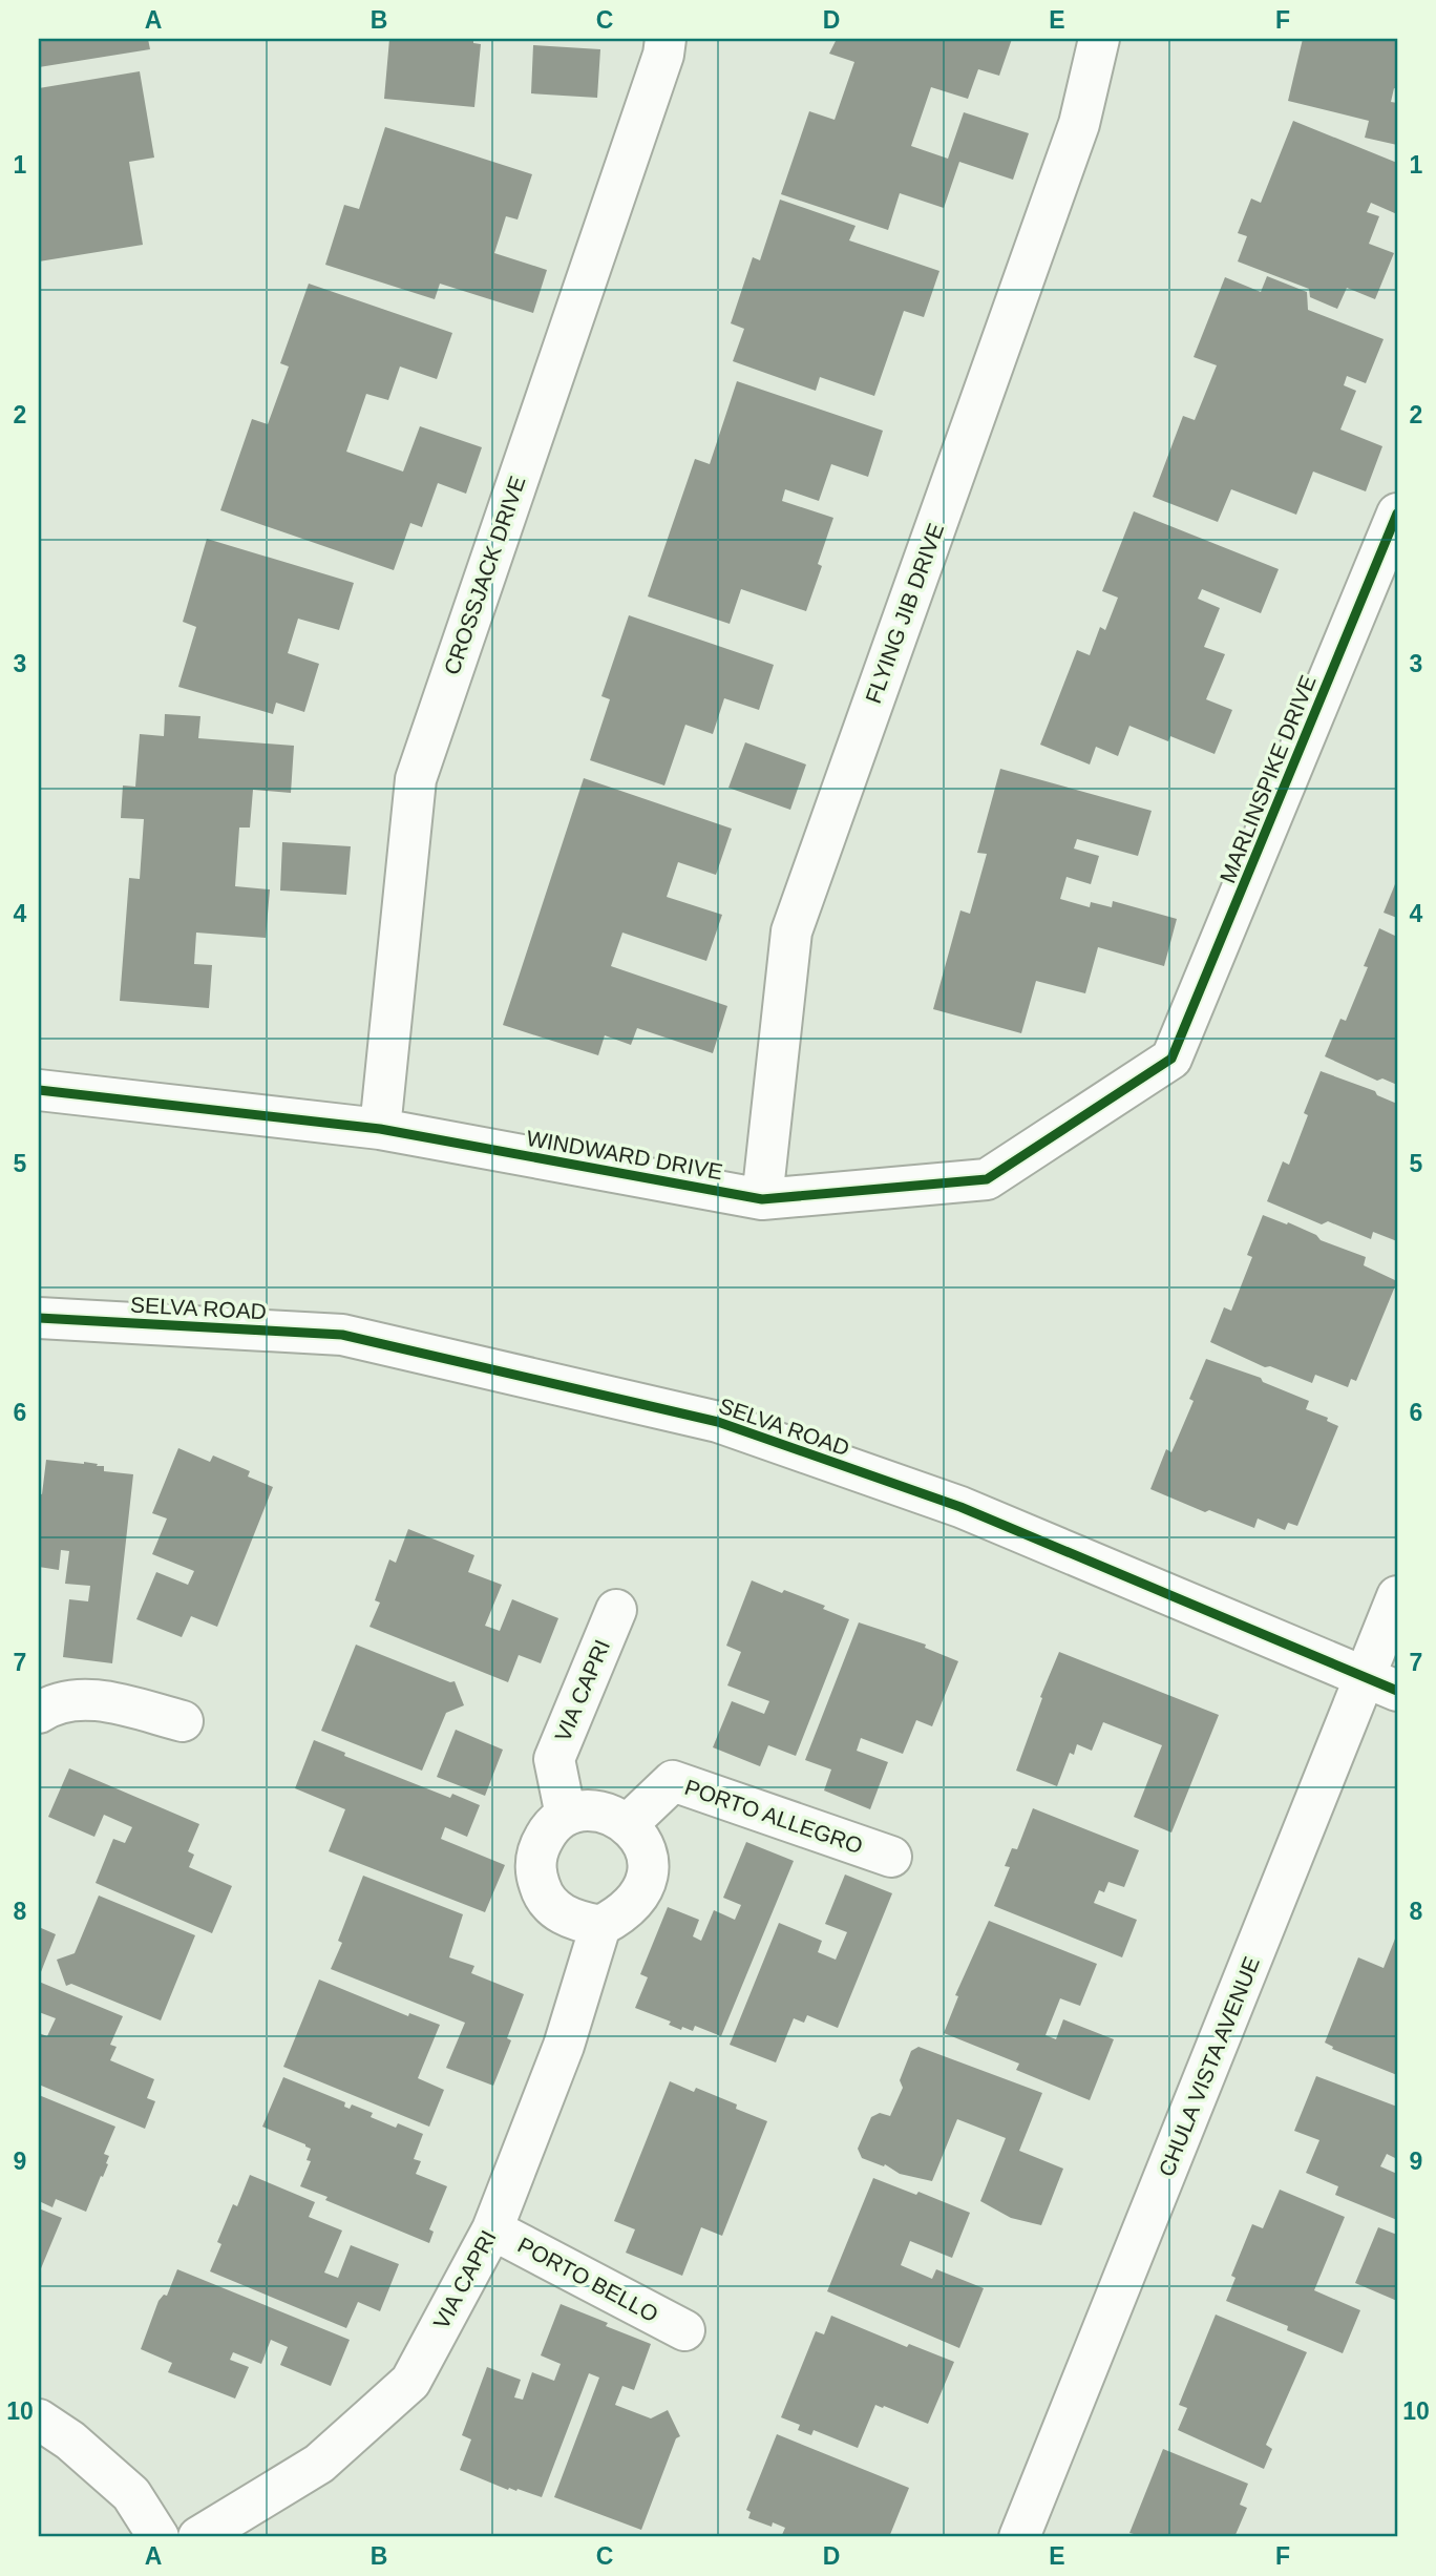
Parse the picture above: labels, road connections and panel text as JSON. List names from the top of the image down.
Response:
{
  "streets": {
    "street": [
      "CROSSJACK DRIVE",
      "FLYING JIB DRIVE",
      "MARLINSPIKE DRIVE",
      "WINDWARD DRIVE",
      "SELVA ROAD",
      "VIA CAPRI",
      "PORTO ALLEGRO",
      "CHULA VISTA AVENUE",
      "PORTO BELLO"
    ]
  },
  "crossings": [
    ["CROSSJACK DRIVE", "WINDWARD DRIVE"],
    ["FLYING JIB DRIVE", "WINDWARD DRIVE"],
    ["MARLINSPIKE DRIVE", "WINDWARD DRIVE"],
    ["SELVA ROAD", "CHULA VISTA AVENUE"],
    ["VIA CAPRI", "PORTO ALLEGRO"],
    ["VIA CAPRI", "PORTO BELLO"]
  ],
  "grid": {
    "columns": [
      "A",
      "B",
      "C",
      "D",
      "E",
      "F"
    ],
    "rows": [
      "1",
      "2",
      "3",
      "4",
      "5",
      "6",
      "7",
      "8",
      "9",
      "10"
    ]
  }
}
